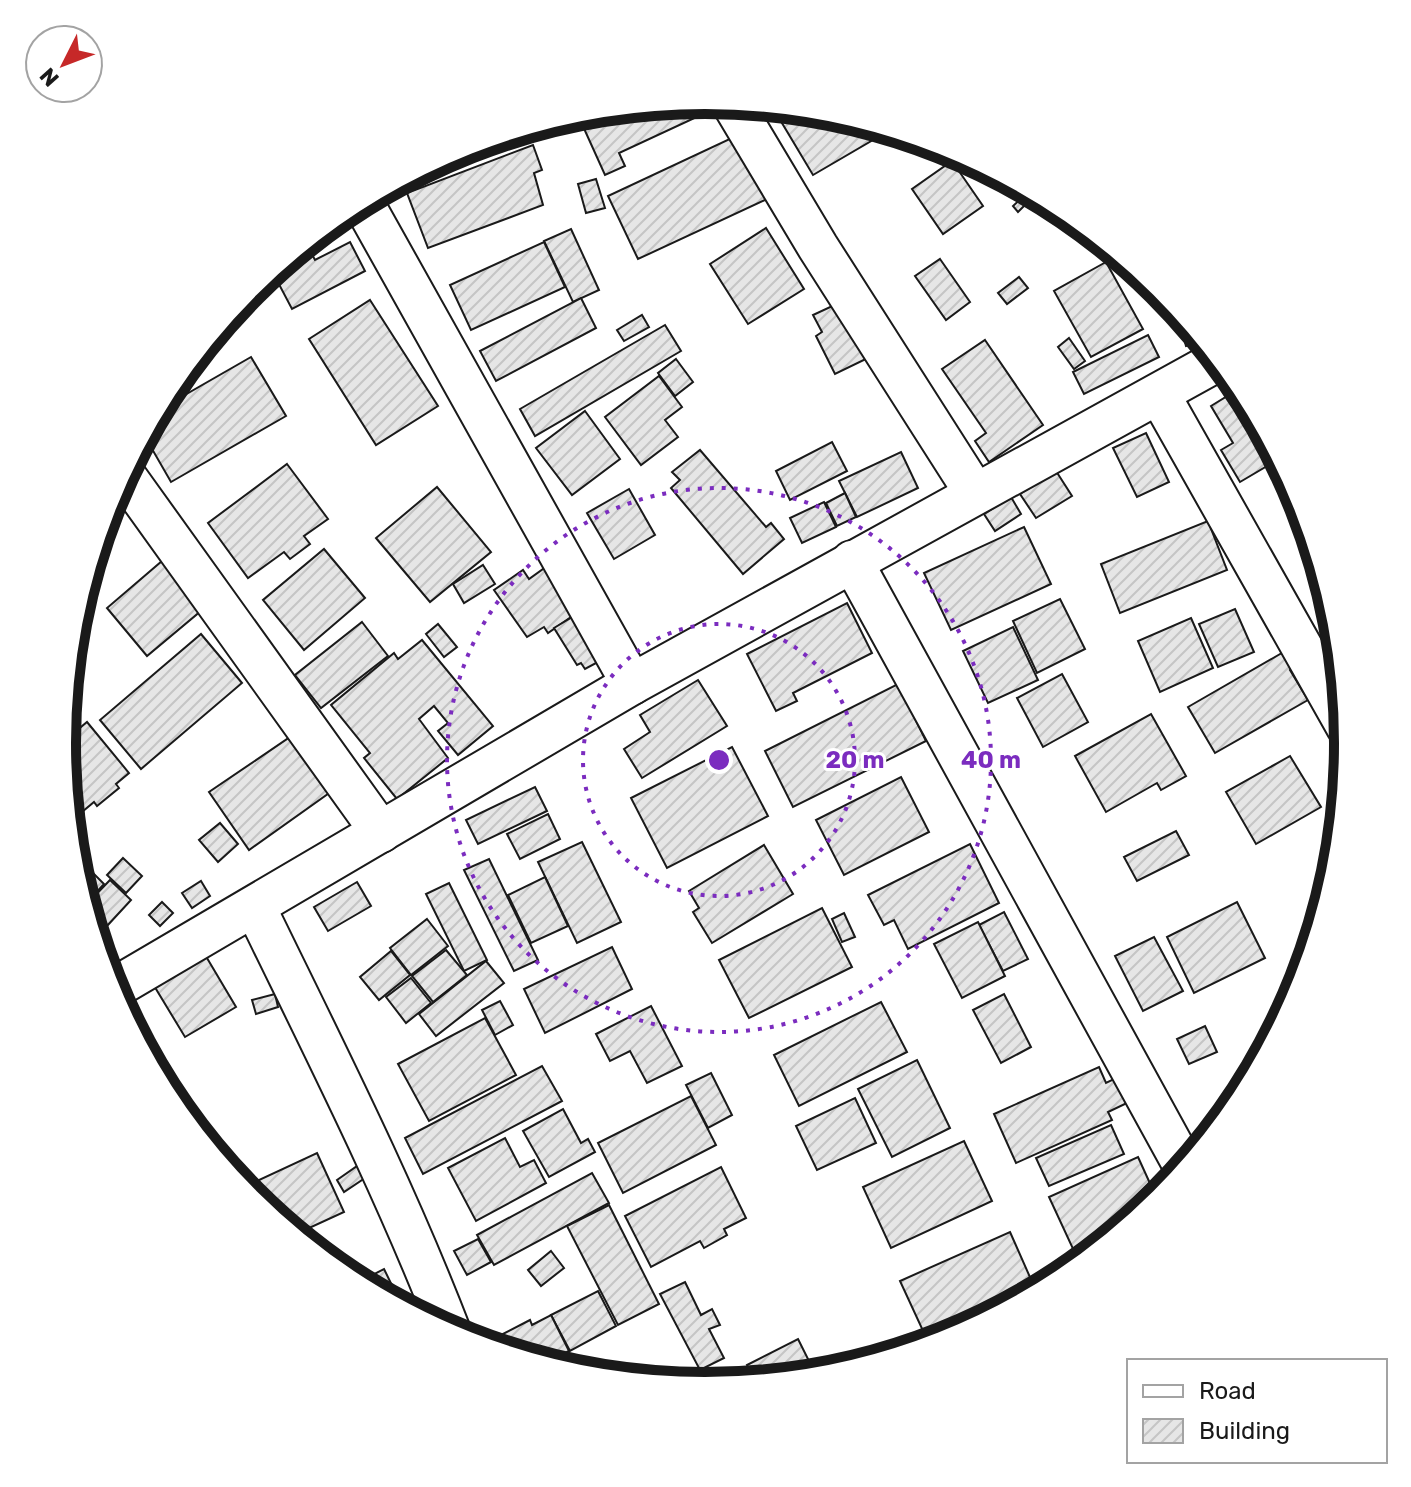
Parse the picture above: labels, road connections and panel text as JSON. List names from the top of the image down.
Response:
{
  "legend": ["Road", "Building"],
  "north": "bottom left",
  "rings": ["20 m", "40 m"]
}
